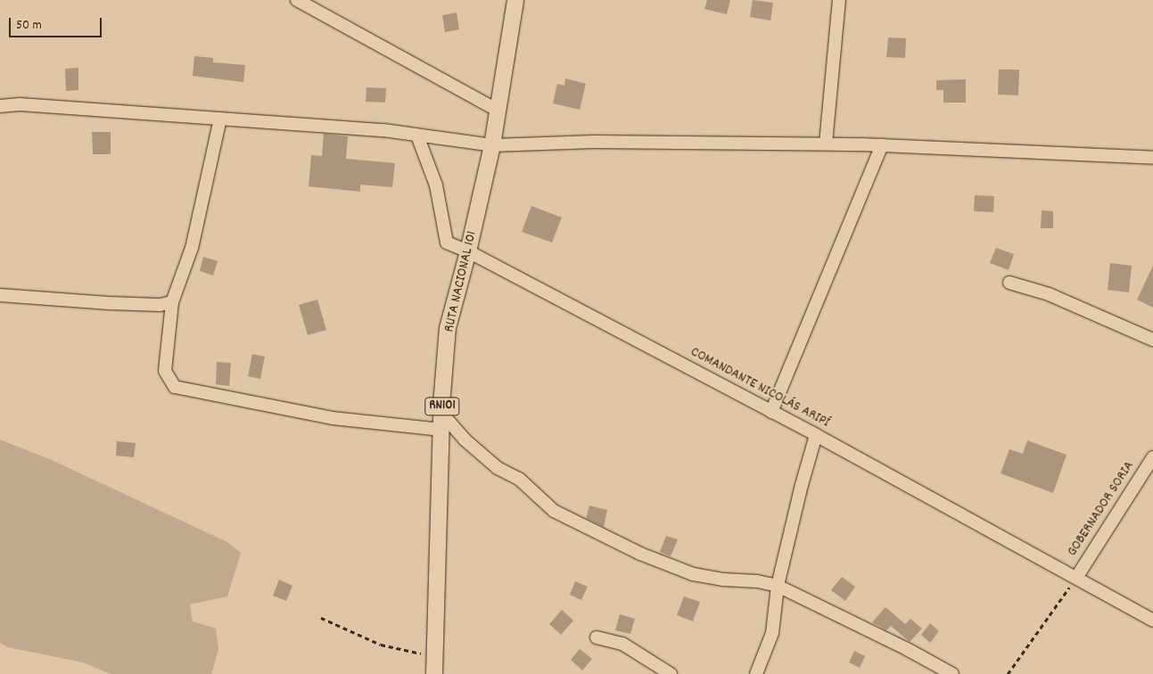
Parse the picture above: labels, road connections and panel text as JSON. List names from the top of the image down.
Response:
{
  "streets": {
    "main road": ["RUTA NACIONAL 101", "RN101"],
    "street": ["COMANDANTE NICOLÁS ARIPÍ", "GOBERNADOR SORIA"]
  },
  "crossings": [
    ["RUTA NACIONAL 101", "COMANDANTE NICOLÁS ARIPÍ"],
    ["COMANDANTE NICOLÁS ARIPÍ", "GOBERNADOR SORIA"]
  ],
  "scale_bar": "50 m"
}
